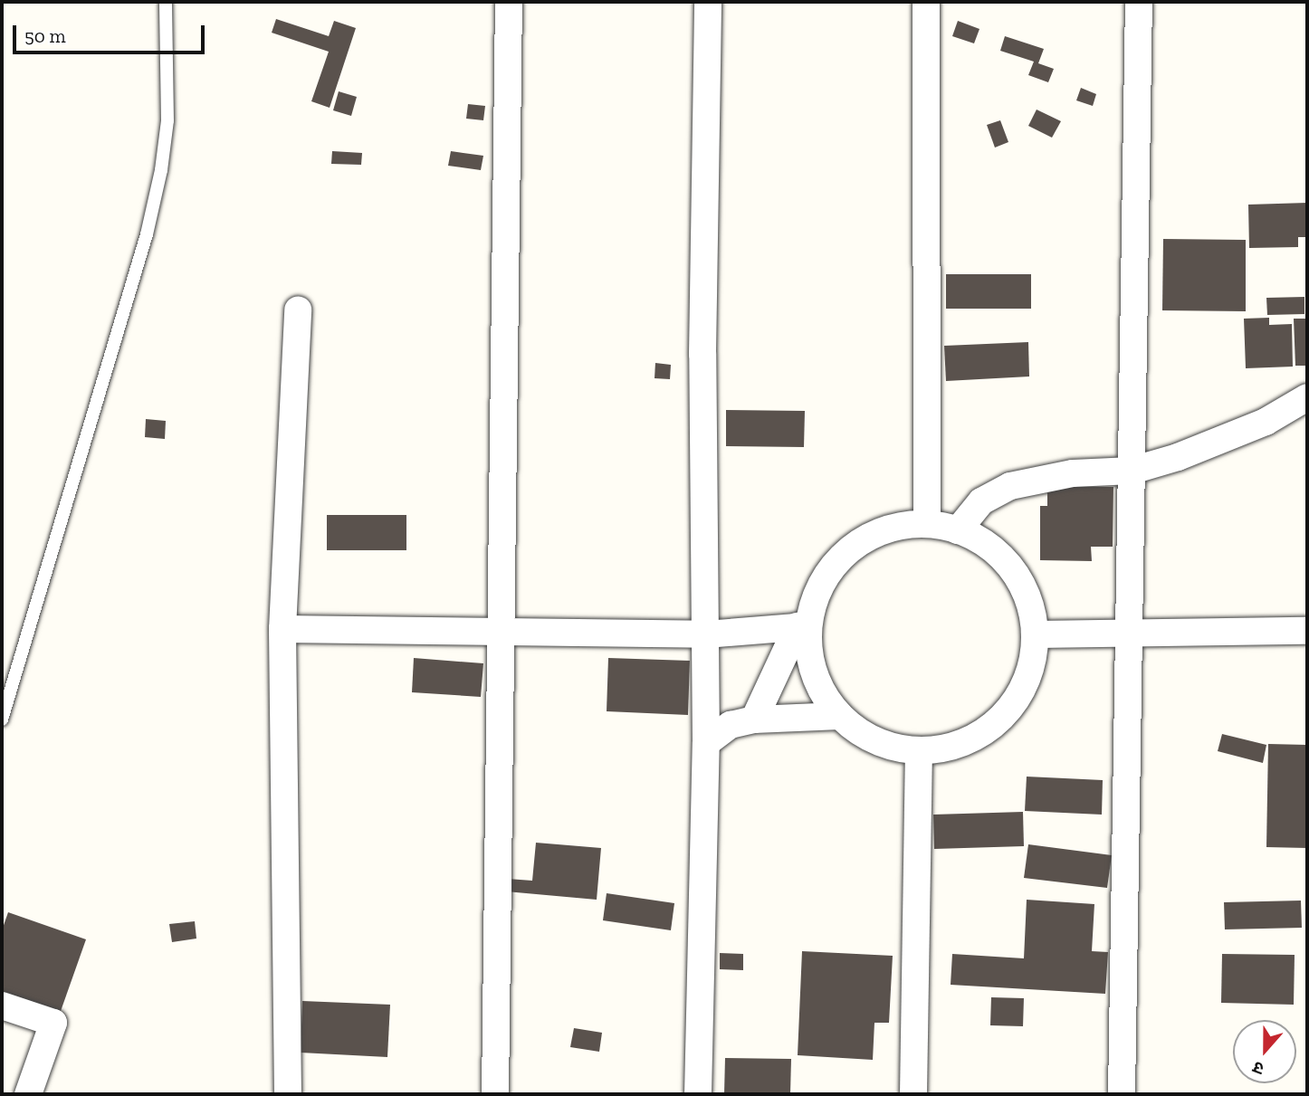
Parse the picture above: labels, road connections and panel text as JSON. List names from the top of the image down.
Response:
{
  "scale_bar": "50 m",
  "north": "bottom"
}
